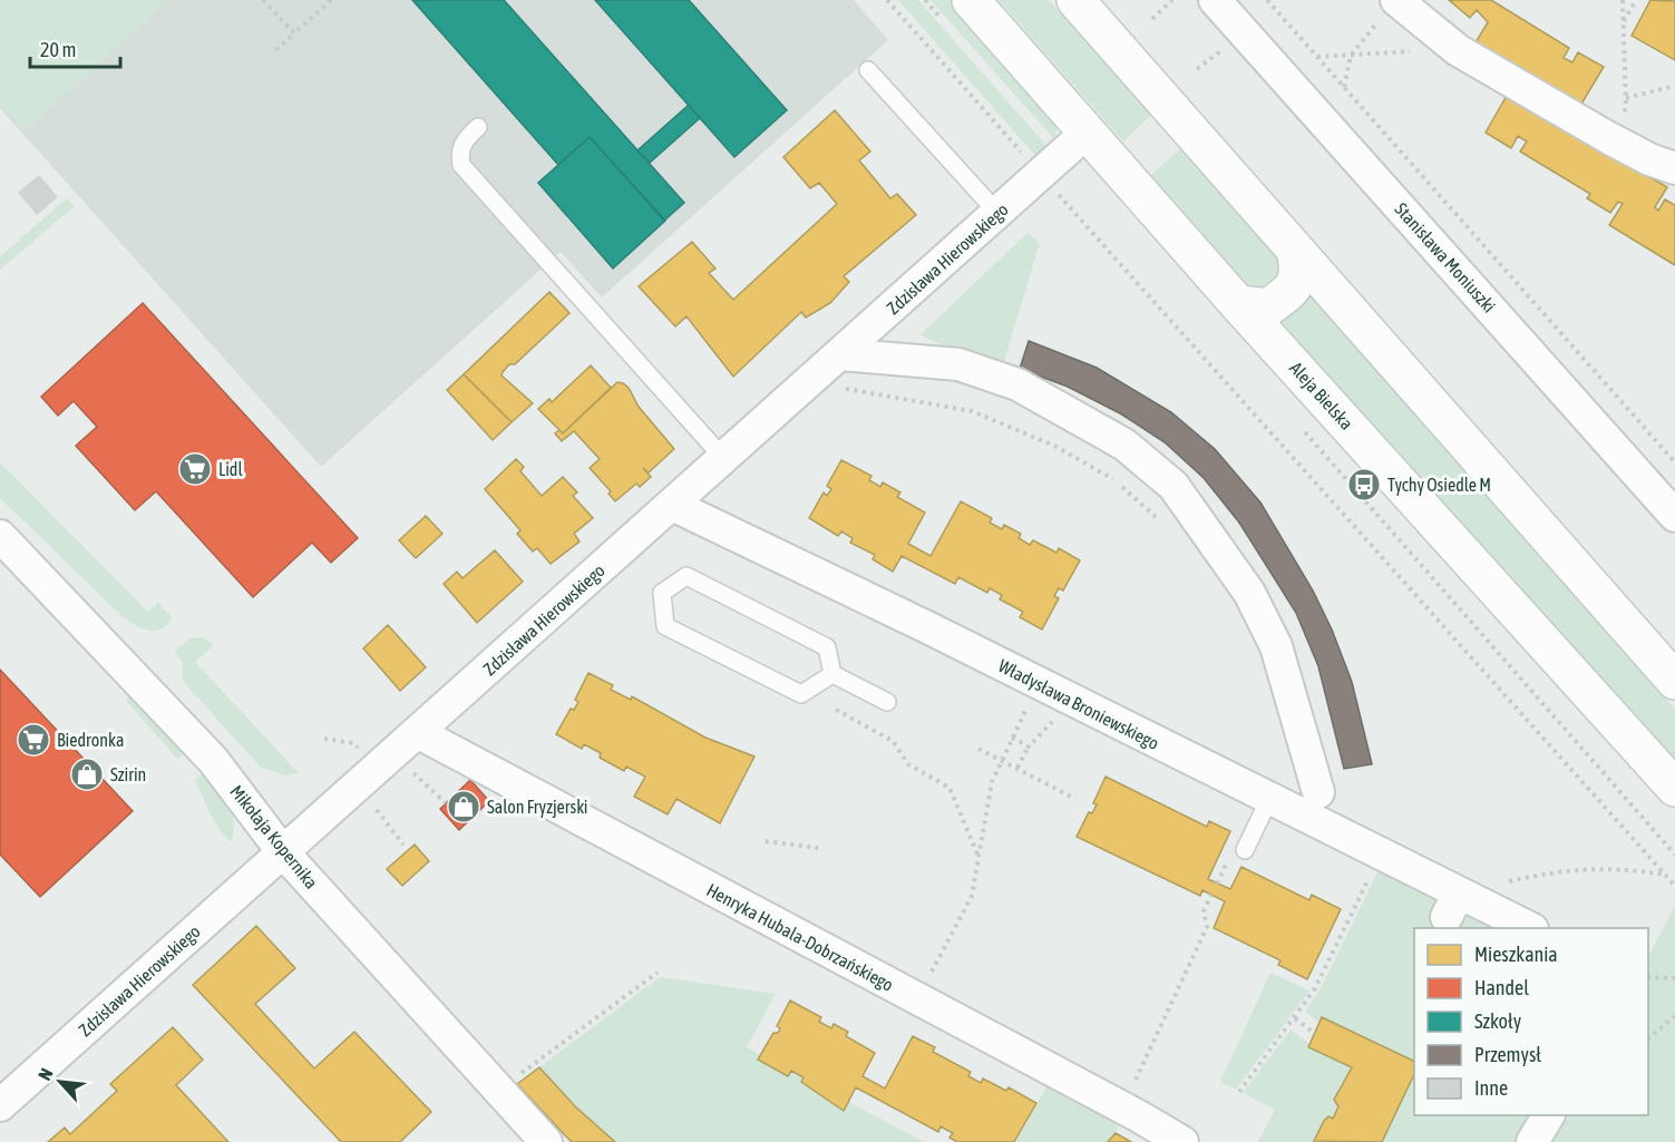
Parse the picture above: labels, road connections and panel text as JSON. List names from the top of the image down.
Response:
{
  "streets": {
    "main road": ["Aleja Bielska"],
    "street": [
      "Stanisława Moniuszki",
      "Zdzisława Hierowskiego",
      "Władysława Broniewskiego",
      "Mikołaja Kopernika",
      "Henryka Hubala-Dobrzańskiego"
    ]
  },
  "crossings": [
    ["Zdzisława Hierowskiego", "Aleja Bielska"],
    ["Zdzisława Hierowskiego", "Władysława Broniewskiego"],
    ["Zdzisława Hierowskiego", "Mikołaja Kopernika"],
    ["Zdzisława Hierowskiego", "Henryka Hubala-Dobrzańskiego"]
  ],
  "places": {
    "supermarket": ["Lidl", "Biedronka"],
    "bus stop": ["Tychy Osiedle M"],
    "shop": ["Szirin", "Salon Fryzjerski"]
  },
  "legend": [
    "Mieszkania",
    "Handel",
    "Szkoły",
    "Przemysł",
    "Inne"
  ],
  "scale_bar": "20 m",
  "north": "top left"
}
